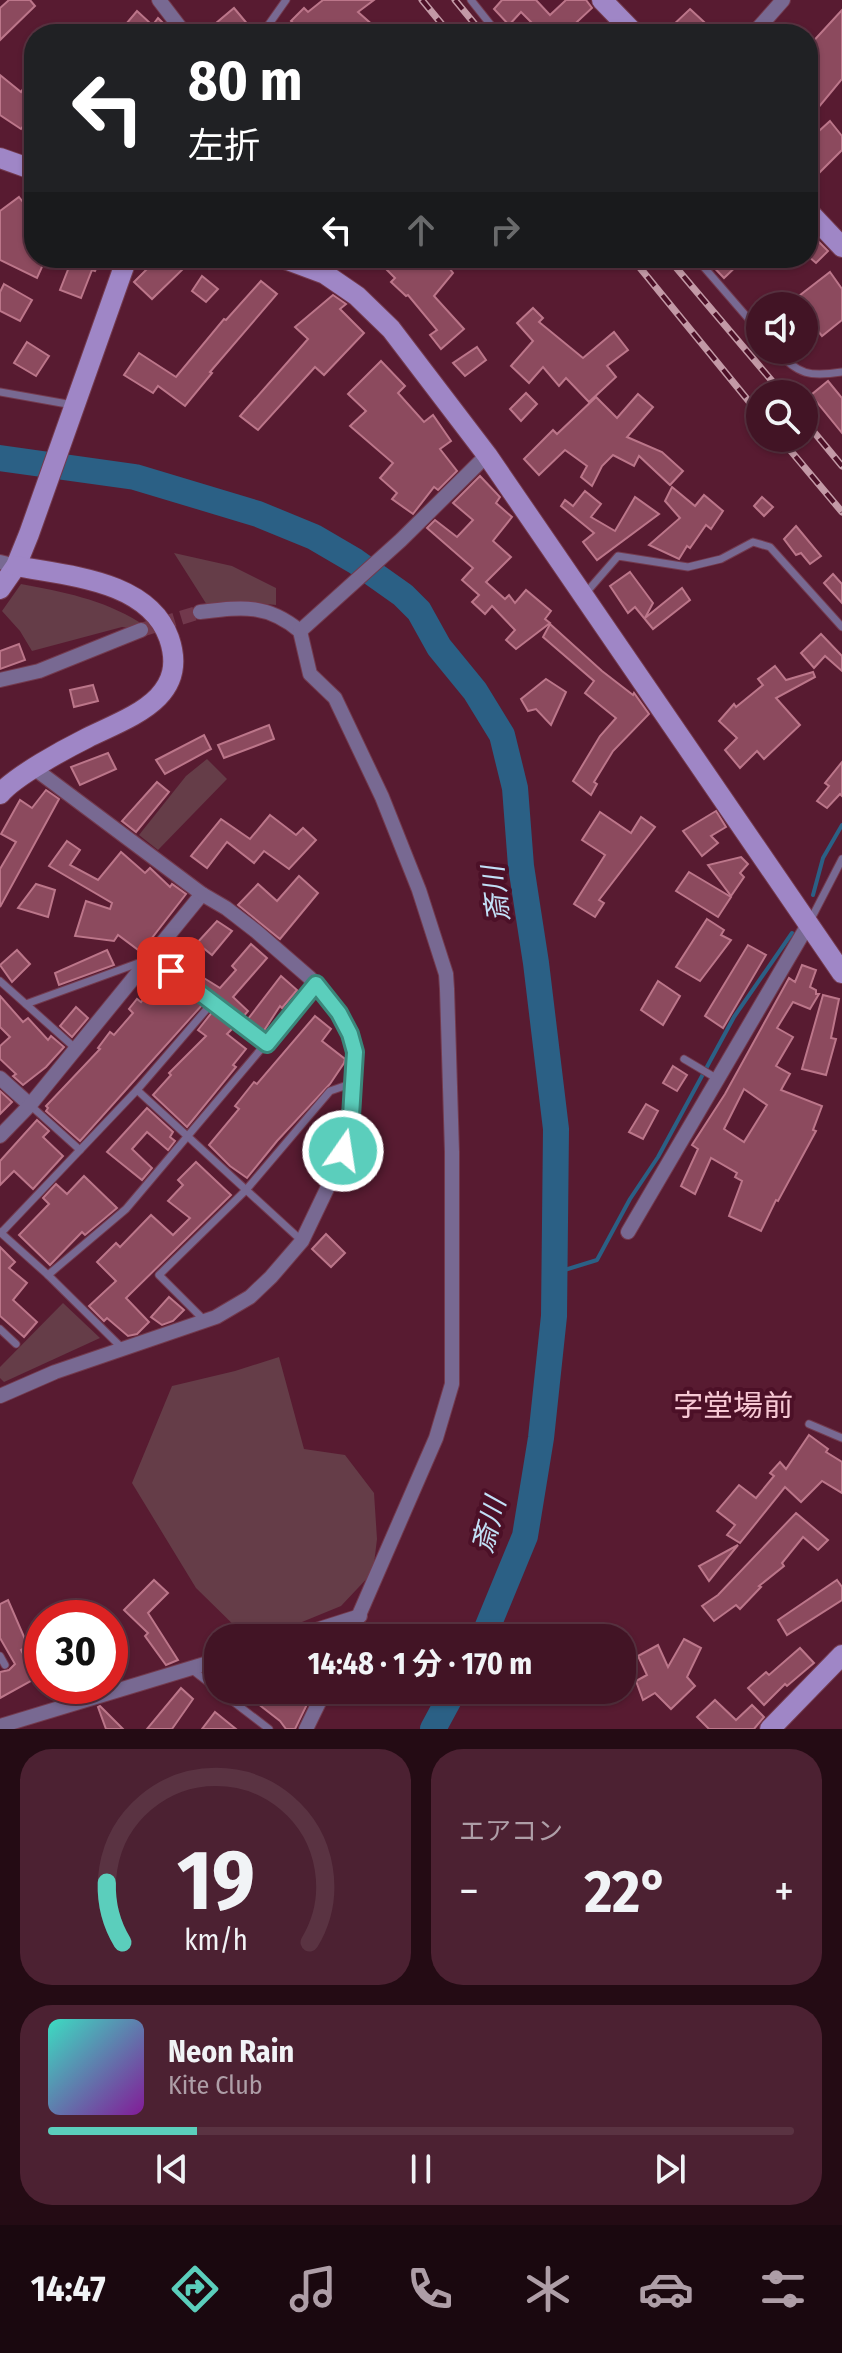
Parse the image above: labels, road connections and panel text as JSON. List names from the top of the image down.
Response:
{
  "districts": ["字堂場前"],
  "water": ["斎川"],
  "page": {
    "turn": ["80 m", "左折"],
    "limit": "30",
    "trip": "14:48 · 1 分 · 170 m",
    "tile": "エアコン",
    "heat": ["−", "22°", "+"],
    "song": ["Neon Rain", "Kite Club"],
    "tabs": "14:47",
    "gauge": ["19", "km/h"]
  }
}
